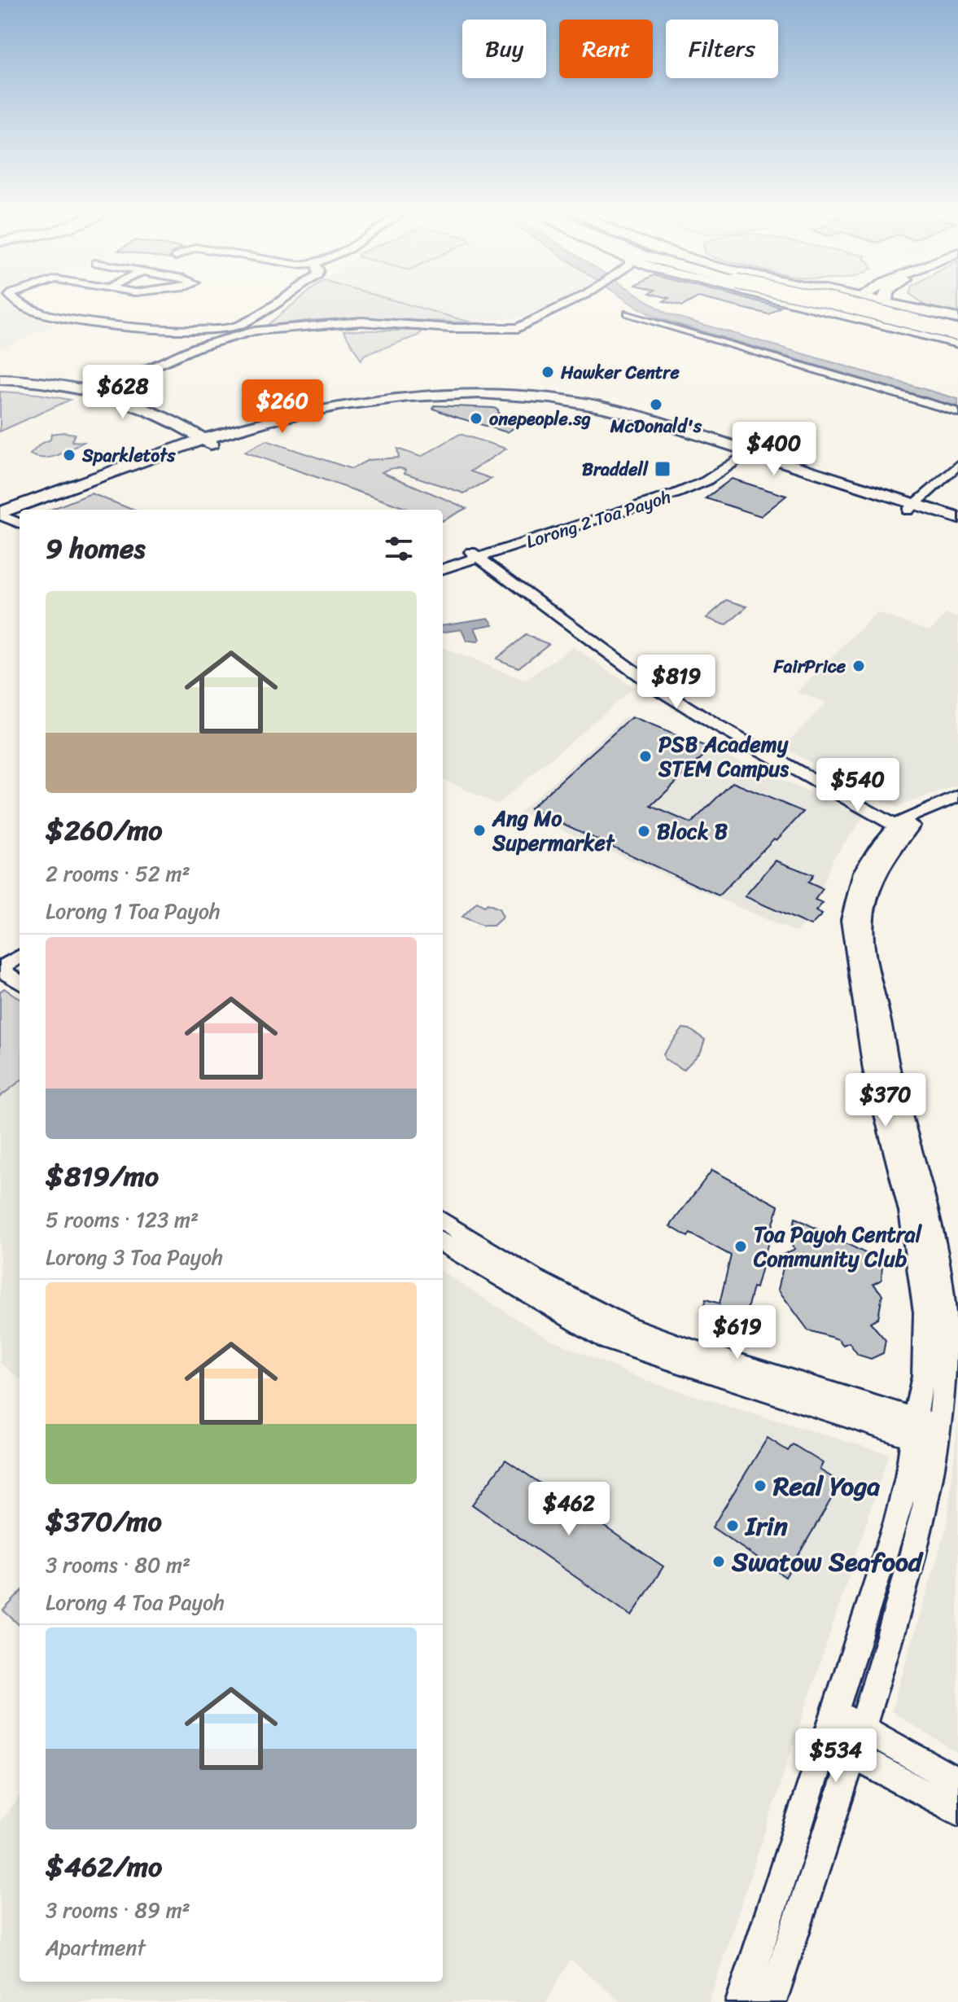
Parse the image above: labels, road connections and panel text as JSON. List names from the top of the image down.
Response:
{
  "streets": {
    "street": ["Lorong 2 Toa Payoh"]
  },
  "places": {
    "other": [
      "Hawker Centre",
      "McDonald's",
      "onepeople.sg",
      "Sparkletots",
      "FairPrice",
      "PSB Academy STEM Campus",
      "Ang Mo Supermarket",
      "Block B",
      "Toa Payoh Central Community Club",
      "Real Yoga",
      "Irin",
      "Swatow Seafood"
    ],
    "transit": ["Braddell"]
  },
  "page": {
    "chip": ["Buy", "Rent", "Filters"],
    "price": [
      "$628",
      "$260",
      "$400",
      "$819",
      "$540",
      "$370",
      "$619",
      "$462",
      "$534"
    ],
    "heading": "9 homes",
    "list": [
      {
        "name": "$260/mo",
        "note": "2 rooms · 52 m² · Lorong 1 Toa Payoh"
      },
      {
        "name": "$819/mo",
        "note": "5 rooms · 123 m² · Lorong 3 Toa Payoh"
      },
      {
        "name": "$370/mo",
        "note": "3 rooms · 80 m² · Lorong 4 Toa Payoh"
      },
      {
        "name": "$462/mo",
        "note": "3 rooms · 89 m² · Apartment"
      }
    ]
  }
}
